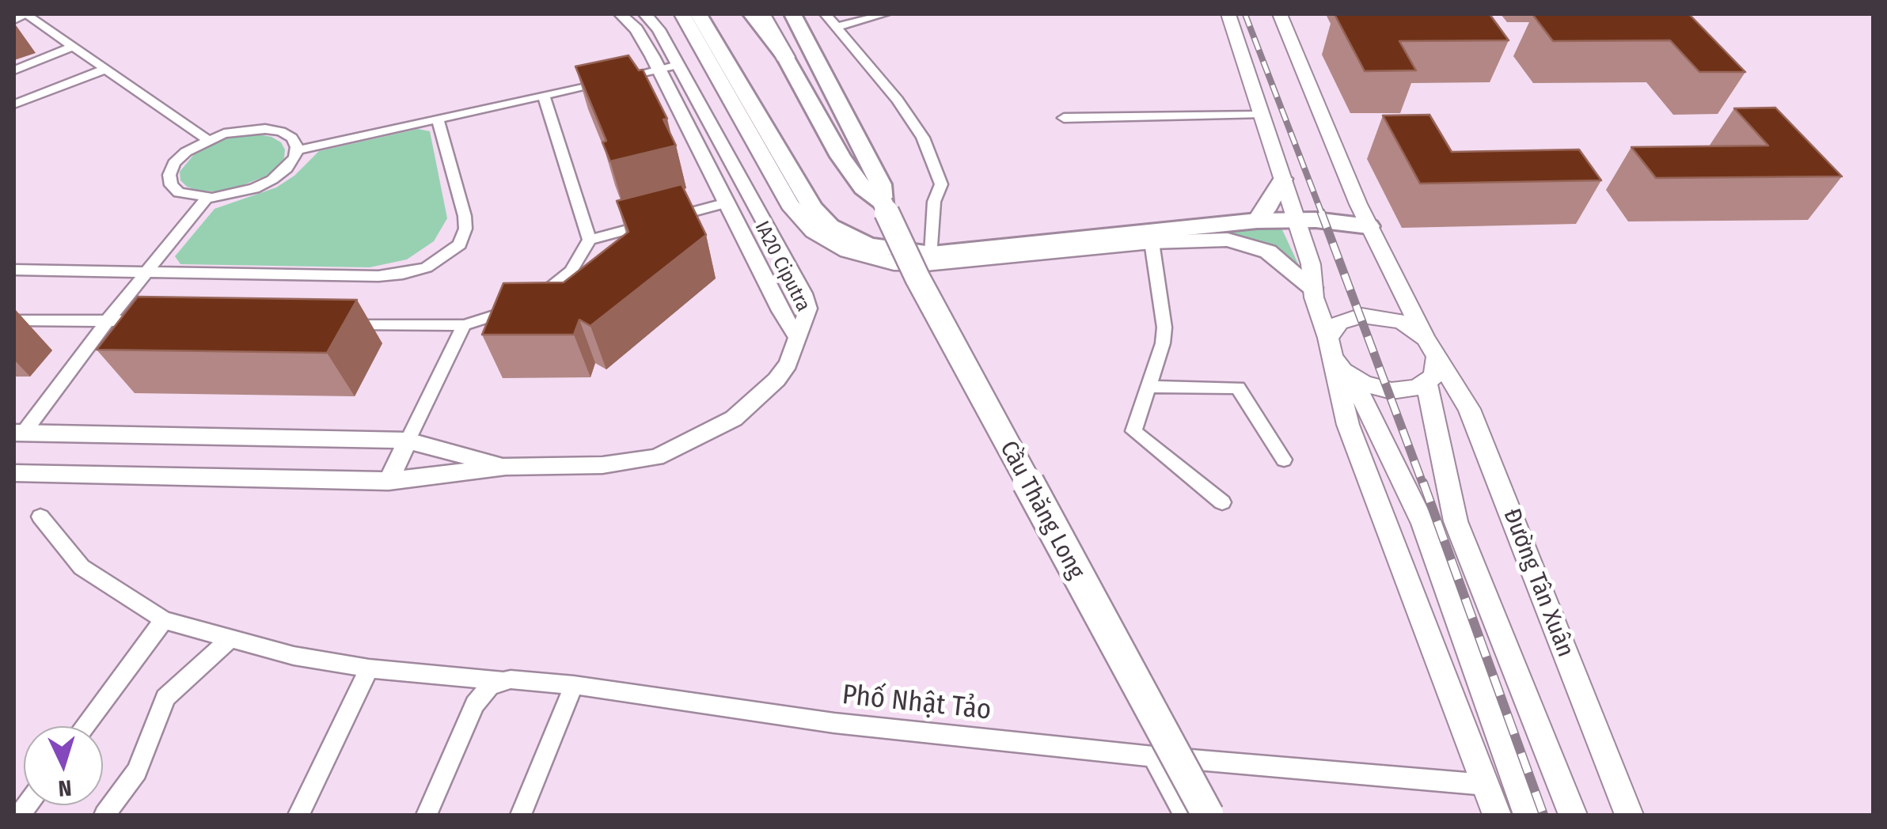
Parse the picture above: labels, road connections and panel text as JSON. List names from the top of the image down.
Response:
{
  "streets": {
    "highway": ["Cầu Thăng Long"],
    "main road": ["Đường Tân Xuân"],
    "street": ["IA20 Ciputra", "Phố Nhật Tảo"]
  },
  "north": "bottom"
}
